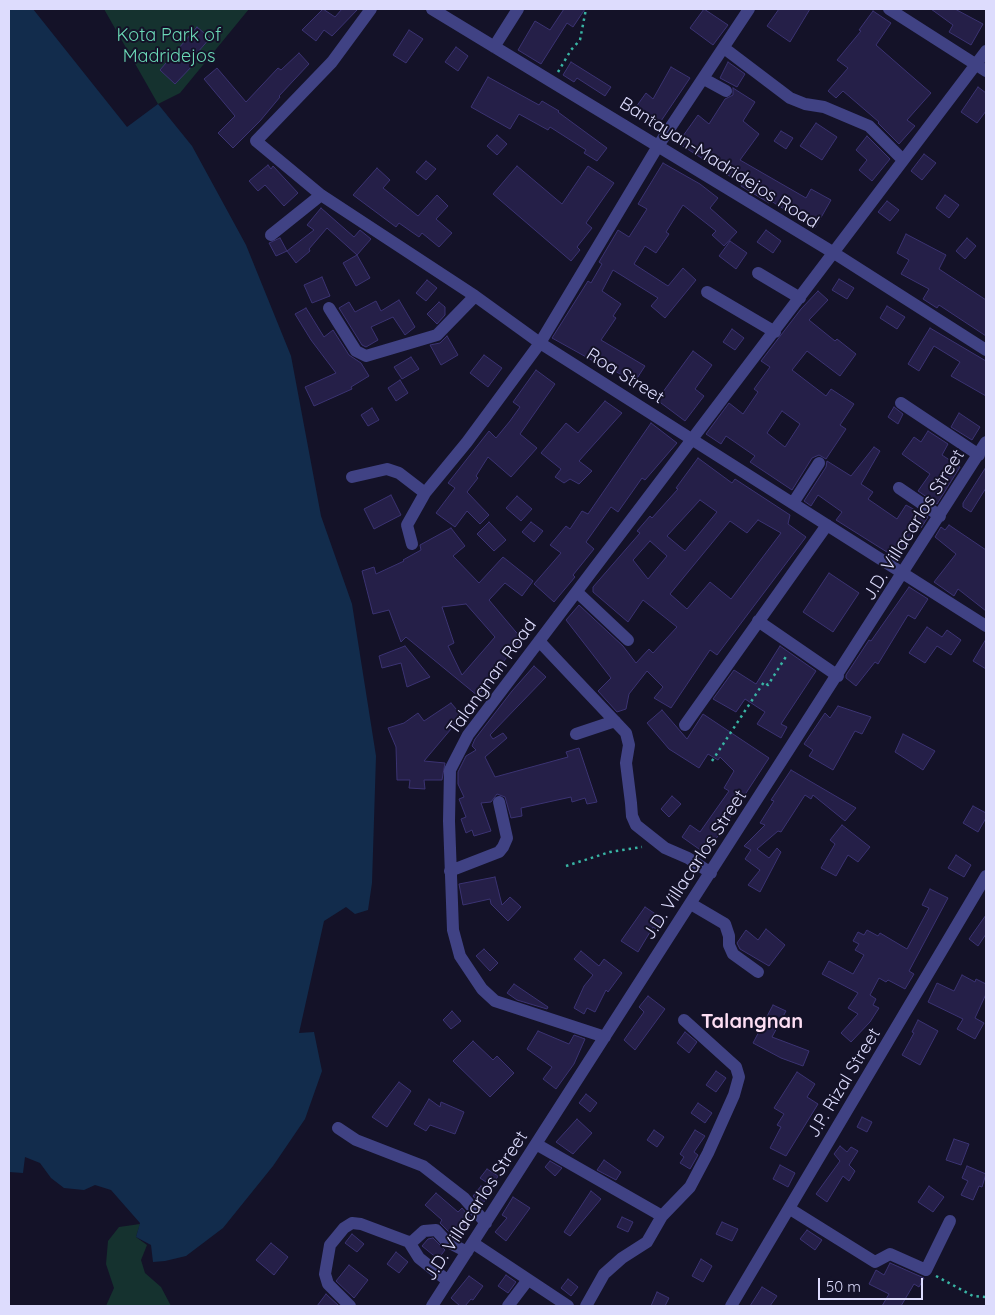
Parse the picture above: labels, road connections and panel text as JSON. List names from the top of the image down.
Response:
{
  "streets": {
    "street": [
      "Bantayan-Madridejos Road",
      "Roa Street",
      "J.D. Villacarlos Street",
      "Talangnan Road",
      "J.P. Rizal Street"
    ]
  },
  "crossings": [
    ["Bantayan-Madridejos Road", "Talangnan Road"],
    ["Roa Street", "J.D. Villacarlos Street"],
    ["Roa Street", "Talangnan Road"],
    ["J.D. Villacarlos Street", "Talangnan Road"]
  ],
  "districts": ["Talangnan"],
  "parks": ["Kota Park of Madridejos"],
  "scale_bar": "50 m"
}
